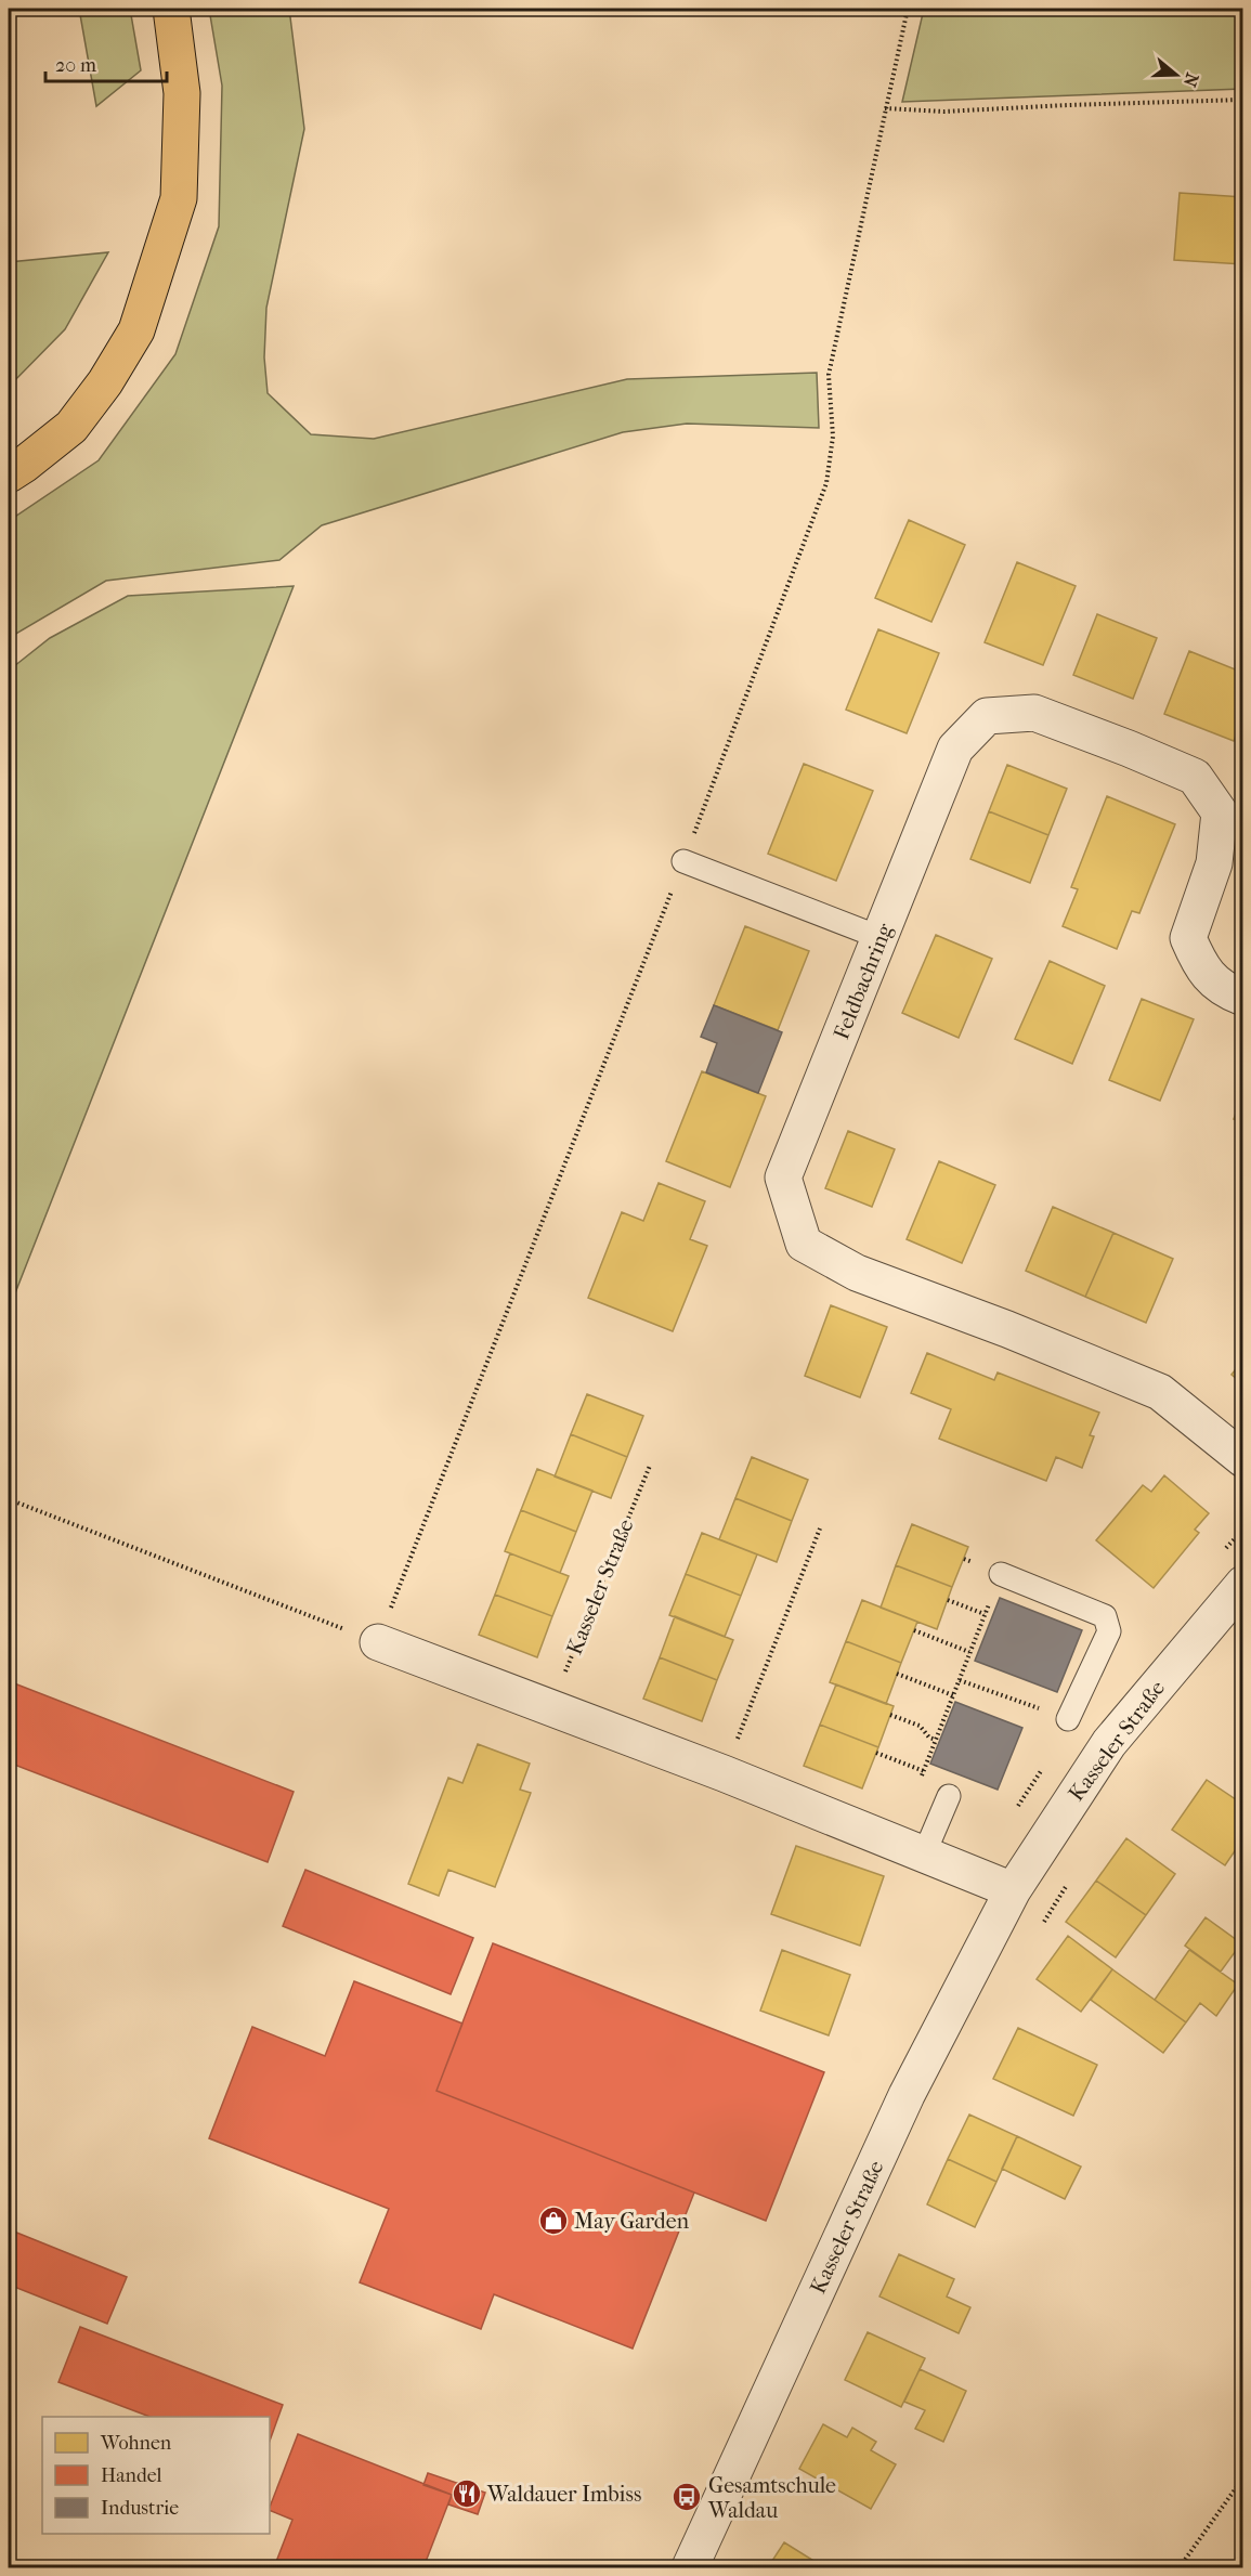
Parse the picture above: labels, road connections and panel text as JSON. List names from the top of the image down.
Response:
{
  "streets": {
    "street": ["Feldbachring", "Kasseler Straße"]
  },
  "places": {
    "shop": ["May Garden"],
    "restaurant": ["Waldauer Imbiss"],
    "bus stop": ["Gesamtschule Waldau"]
  },
  "legend": ["Wohnen", "Handel", "Industrie"],
  "scale_bar": "20 m",
  "north": "right"
}
